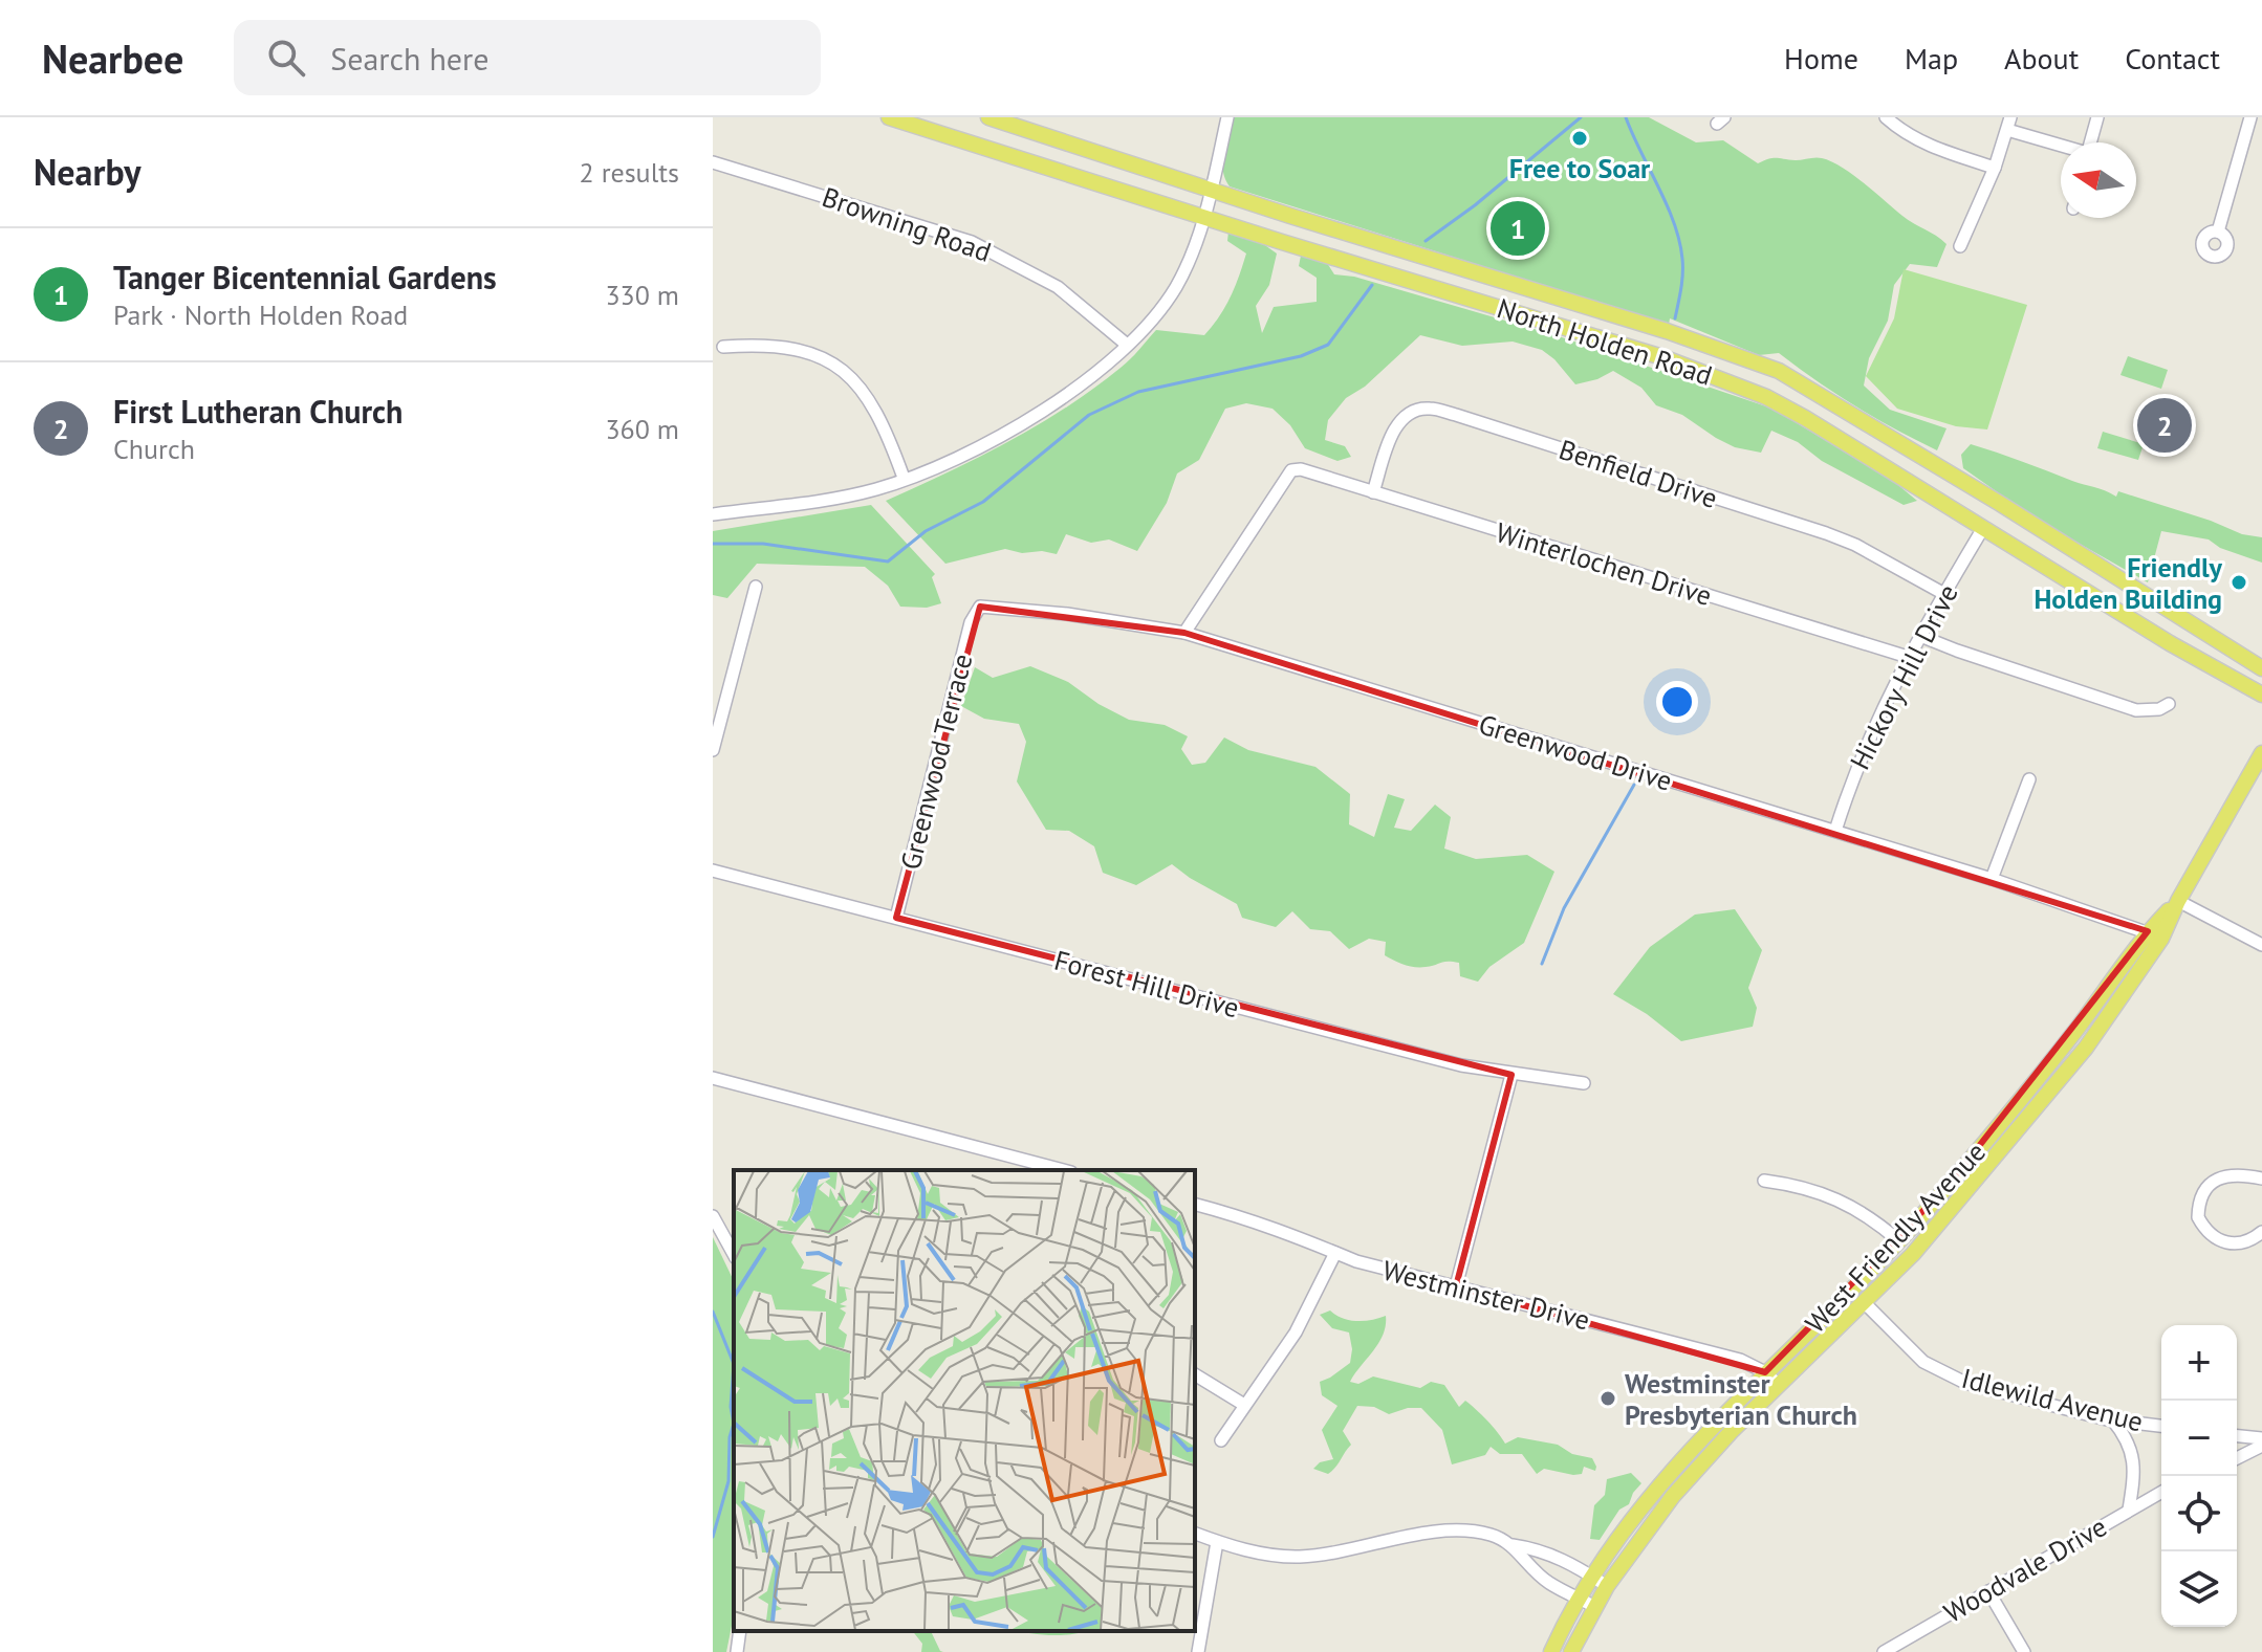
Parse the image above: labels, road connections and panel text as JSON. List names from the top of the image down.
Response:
{
  "streets": {
    "main road": ["North Holden Road", "West Friendly Avenue"],
    "street": [
      "Browning Road",
      "Benfield Drive",
      "Winterlochen Drive",
      "Hickory Hill Drive",
      "Greenwood Drive",
      "Greenwood Terrace",
      "Forest Hill Drive",
      "Westminster Drive",
      "Idlewild Avenue",
      "Woodvale Drive"
    ]
  },
  "crossings": [
    ["North Holden Road", "Hickory Hill Drive"],
    ["Benfield Drive", "Winterlochen Drive"],
    ["Benfield Drive", "Hickory Hill Drive"],
    ["Winterlochen Drive", "Hickory Hill Drive"],
    ["Winterlochen Drive", "Greenwood Drive"],
    ["Hickory Hill Drive", "Greenwood Drive"],
    ["Greenwood Drive", "Greenwood Terrace"],
    ["Greenwood Drive", "West Friendly Avenue"],
    ["Greenwood Terrace", "Forest Hill Drive"],
    ["West Friendly Avenue", "Westminster Drive"],
    ["West Friendly Avenue", "Idlewild Avenue"]
  ],
  "places": ["Free to Soar", "Friendly Holden Building", "Westminster Presbyterian Church"],
  "north": "left",
  "page": {
    "header": "Nearbee",
    "search": "Search here",
    "nav": [
      "Home",
      "Map",
      "About",
      "Contact"
    ],
    "heading": ["Nearby", "2 results"],
    "pins": ["1", "2"],
    "list": [
      {
        "mark": "1",
        "name": "Tanger Bicentennial Gardens",
        "note": "Park · North Holden Road",
        "value": "330 m"
      },
      {
        "mark": "2",
        "name": "First Lutheran Church",
        "note": "Church",
        "value": "360 m"
      }
    ],
    "map_buttons": ["+", "−"]
  }
}
